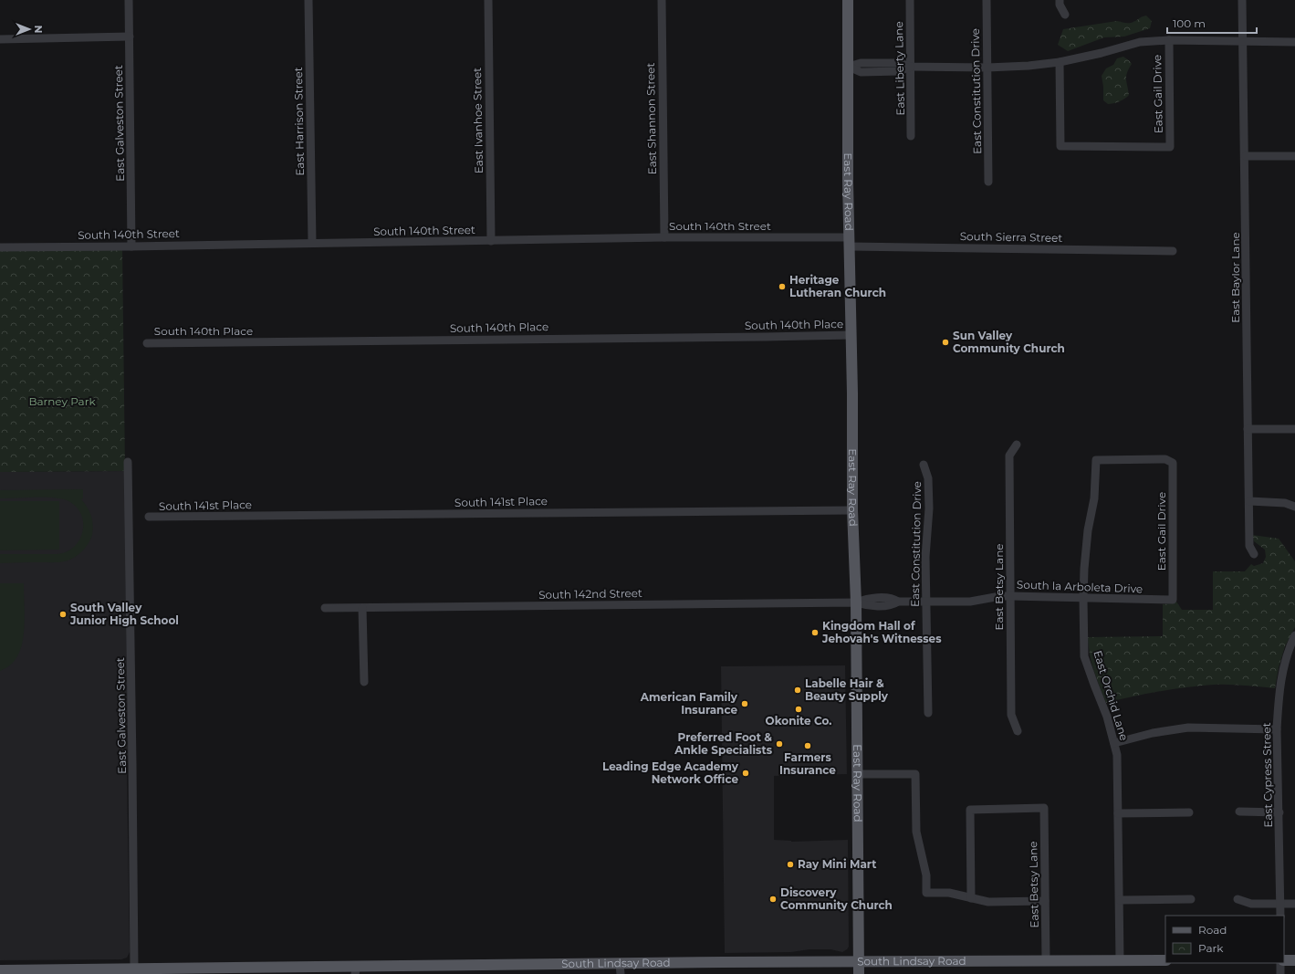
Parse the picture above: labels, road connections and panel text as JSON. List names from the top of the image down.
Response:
{
  "streets": {
    "main road": ["East Ray Road", "South Lindsay Road"],
    "street": [
      "East Liberty Lane",
      "East Constitution Drive",
      "East Gail Drive",
      "East Shannon Street",
      "East Ivanhoe Street",
      "East Harrison Street",
      "East Galveston Street",
      "South 140th Street",
      "South Sierra Street",
      "East Baylor Lane",
      "South 140th Place",
      "South 141st Place",
      "East Betsy Lane",
      "South la Arboleta Drive",
      "South 142nd Street",
      "East Orchid Lane",
      "East Cypress Street"
    ]
  },
  "crossings": [
    ["East Constitution Drive", "South la Arboleta Drive"],
    ["East Gail Drive", "South la Arboleta Drive"],
    ["East Gail Drive", "East Orchid Lane"],
    ["East Shannon Street", "South 140th Street"],
    ["East Ivanhoe Street", "South 140th Street"],
    ["East Harrison Street", "South 140th Street"],
    ["East Galveston Street", "South 140th Street"],
    ["East Galveston Street", "South Lindsay Road"],
    ["East Ray Road", "South 140th Street"],
    ["East Ray Road", "South Sierra Street"],
    ["East Ray Road", "South 140th Place"],
    ["East Ray Road", "South 141st Place"],
    ["East Ray Road", "South la Arboleta Drive"],
    ["East Ray Road", "South 142nd Street"],
    ["East Ray Road", "South Lindsay Road"],
    ["South 140th Street", "South Sierra Street"],
    ["East Betsy Lane", "South la Arboleta Drive"],
    ["East Betsy Lane", "South Lindsay Road"],
    ["South la Arboleta Drive", "South 142nd Street"],
    ["South la Arboleta Drive", "East Orchid Lane"],
    ["East Orchid Lane", "South Lindsay Road"]
  ],
  "parks": ["Barney Park"],
  "places": [
    "Heritage Lutheran Church",
    "Sun Valley Community Church",
    "South Valley Junior High School",
    "Kingdom Hall of Jehovah's Witnesses",
    "Labelle Hair & Beauty Supply",
    "American Family Insurance",
    "Okonite Co.",
    "Preferred Foot & Ankle Specialists",
    "Farmers Insurance",
    "Leading Edge Academy Network Office",
    "Ray Mini Mart",
    "Discovery Community Church"
  ],
  "legend": ["Road", "Park"],
  "scale_bar": "100 m",
  "north": "right"
}
